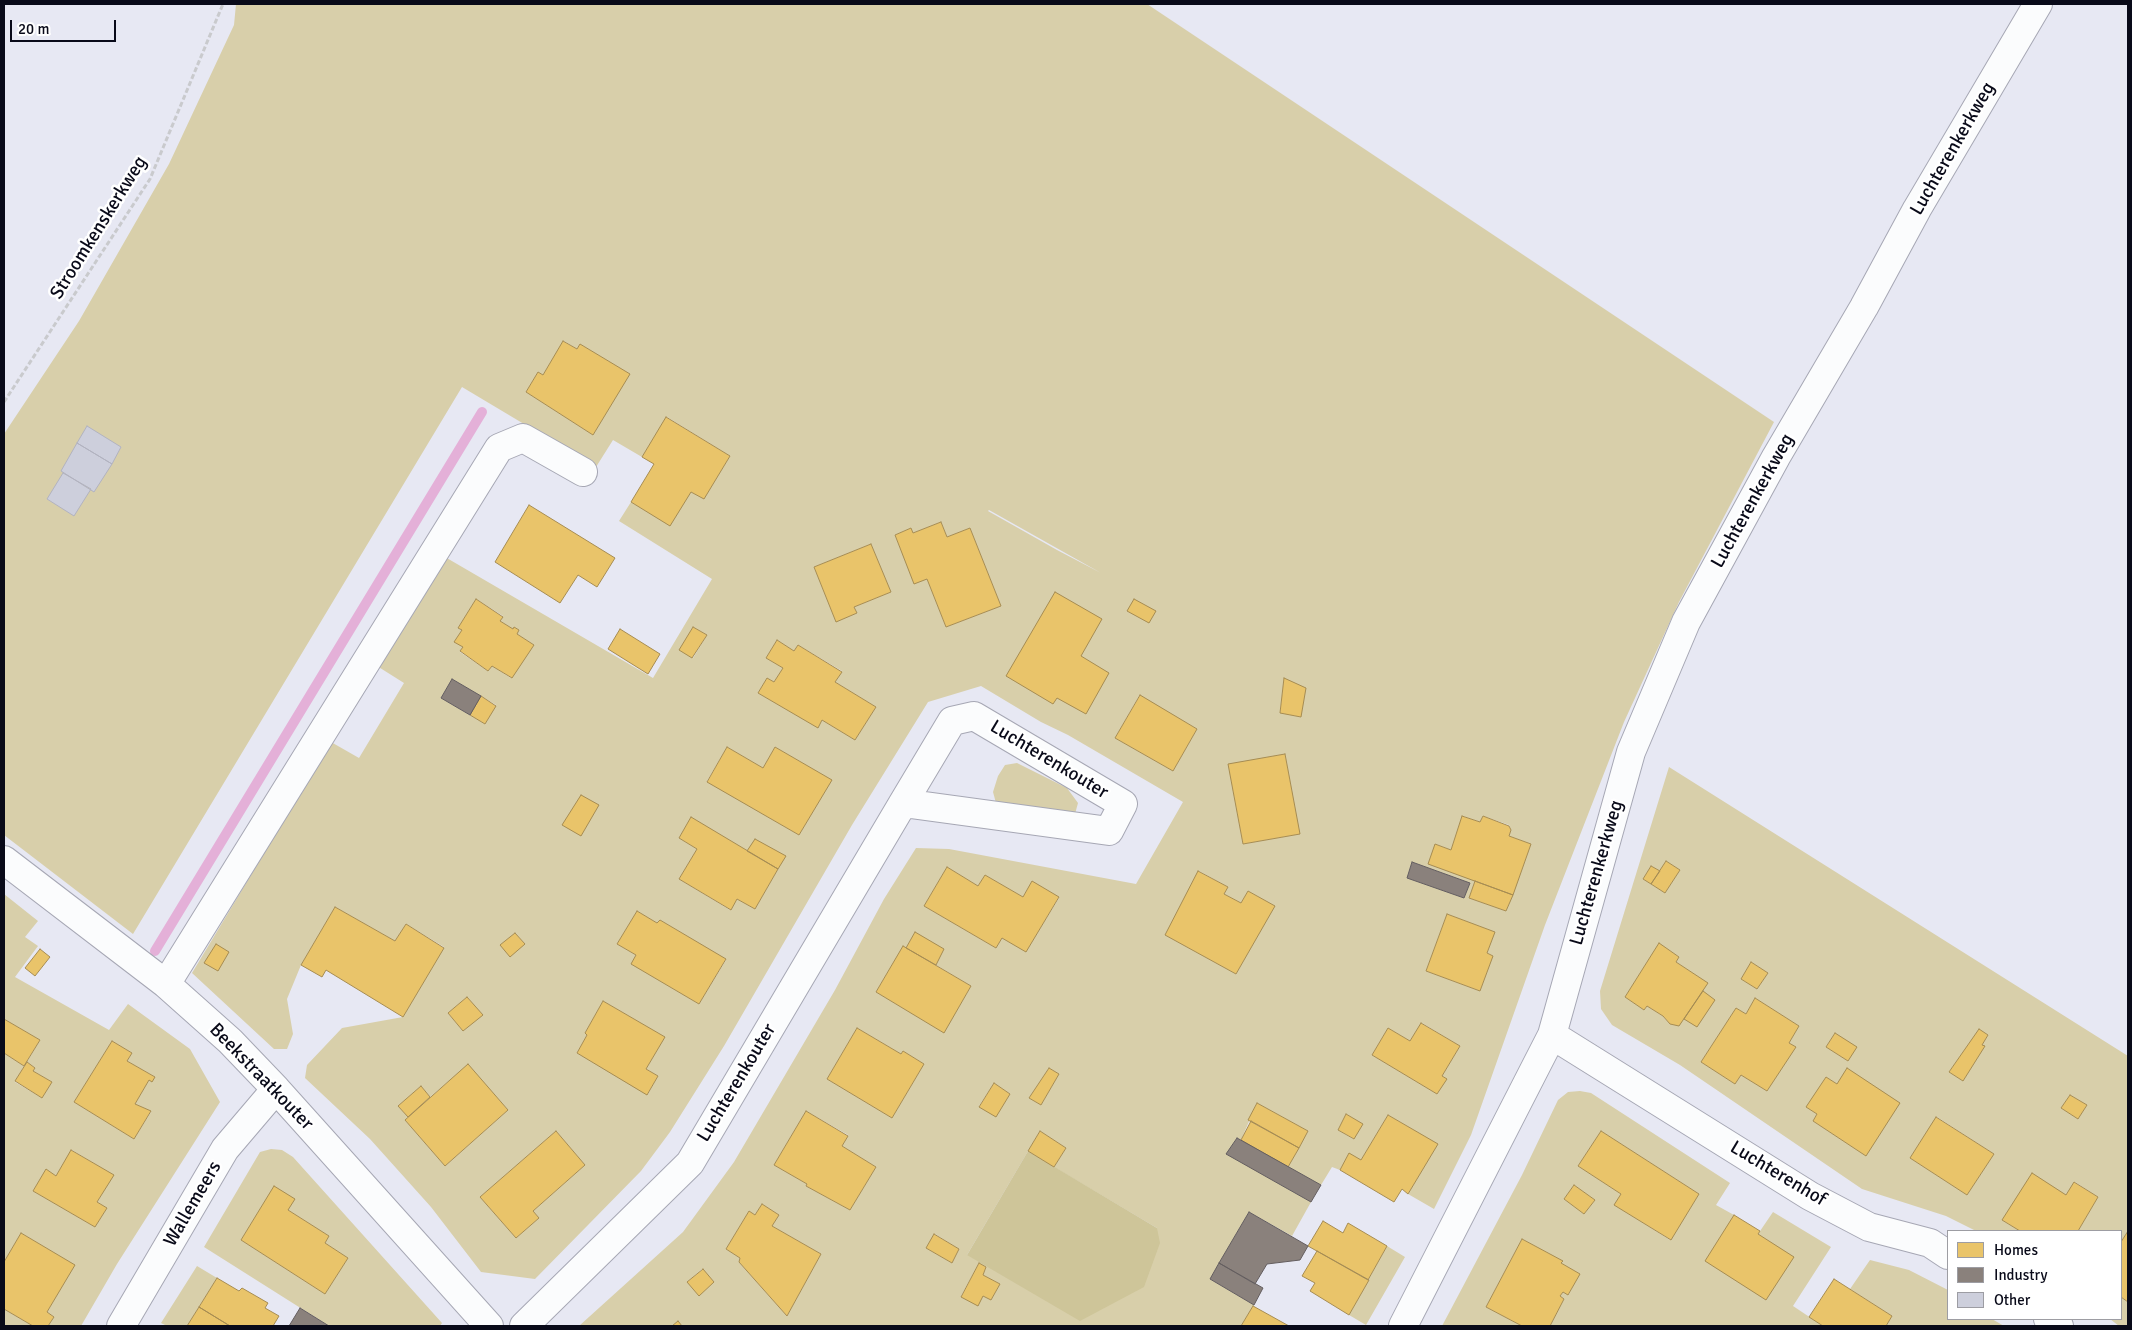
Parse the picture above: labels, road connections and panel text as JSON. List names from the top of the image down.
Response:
{
  "streets": {
    "street": [
      "Luchterenkerkweg",
      "Luchterenkouter",
      "Beekstraatkouter",
      "Luchterenhof",
      "Wallemeers"
    ],
    "path": ["Stroomkenskerkweg"]
  },
  "crossings": [
    ["Luchterenkerkweg", "Luchterenhof"],
    ["Beekstraatkouter", "Wallemeers"]
  ],
  "legend": ["Homes", "Industry", "Other"],
  "scale_bar": "20 m"
}
